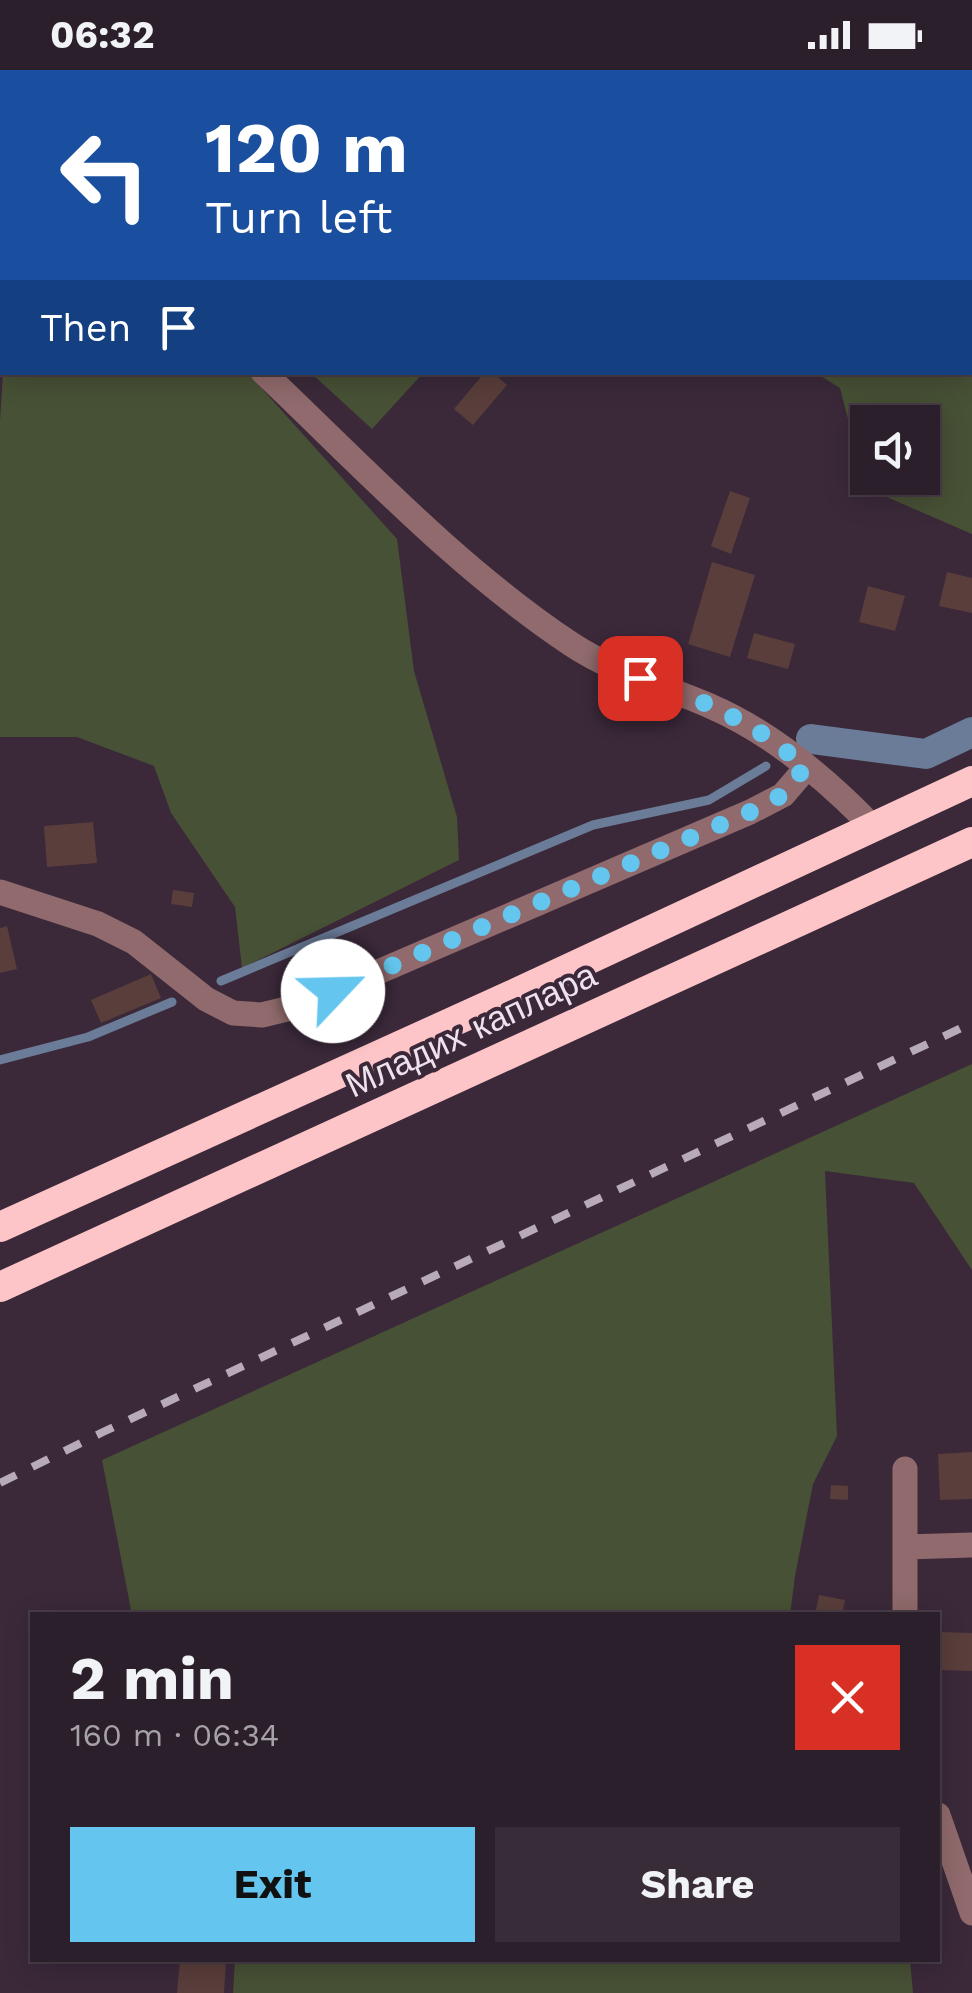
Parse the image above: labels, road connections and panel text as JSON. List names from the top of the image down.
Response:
{
  "streets": {
    "highway": ["Младих каплара"]
  },
  "page": {
    "status": "06:32",
    "turn": ["120 m", "Turn left"],
    "then": "Then",
    "heading": ["2 min", "160 m · 06:34"],
    "buttons": ["Exit", "Share"]
  }
}
